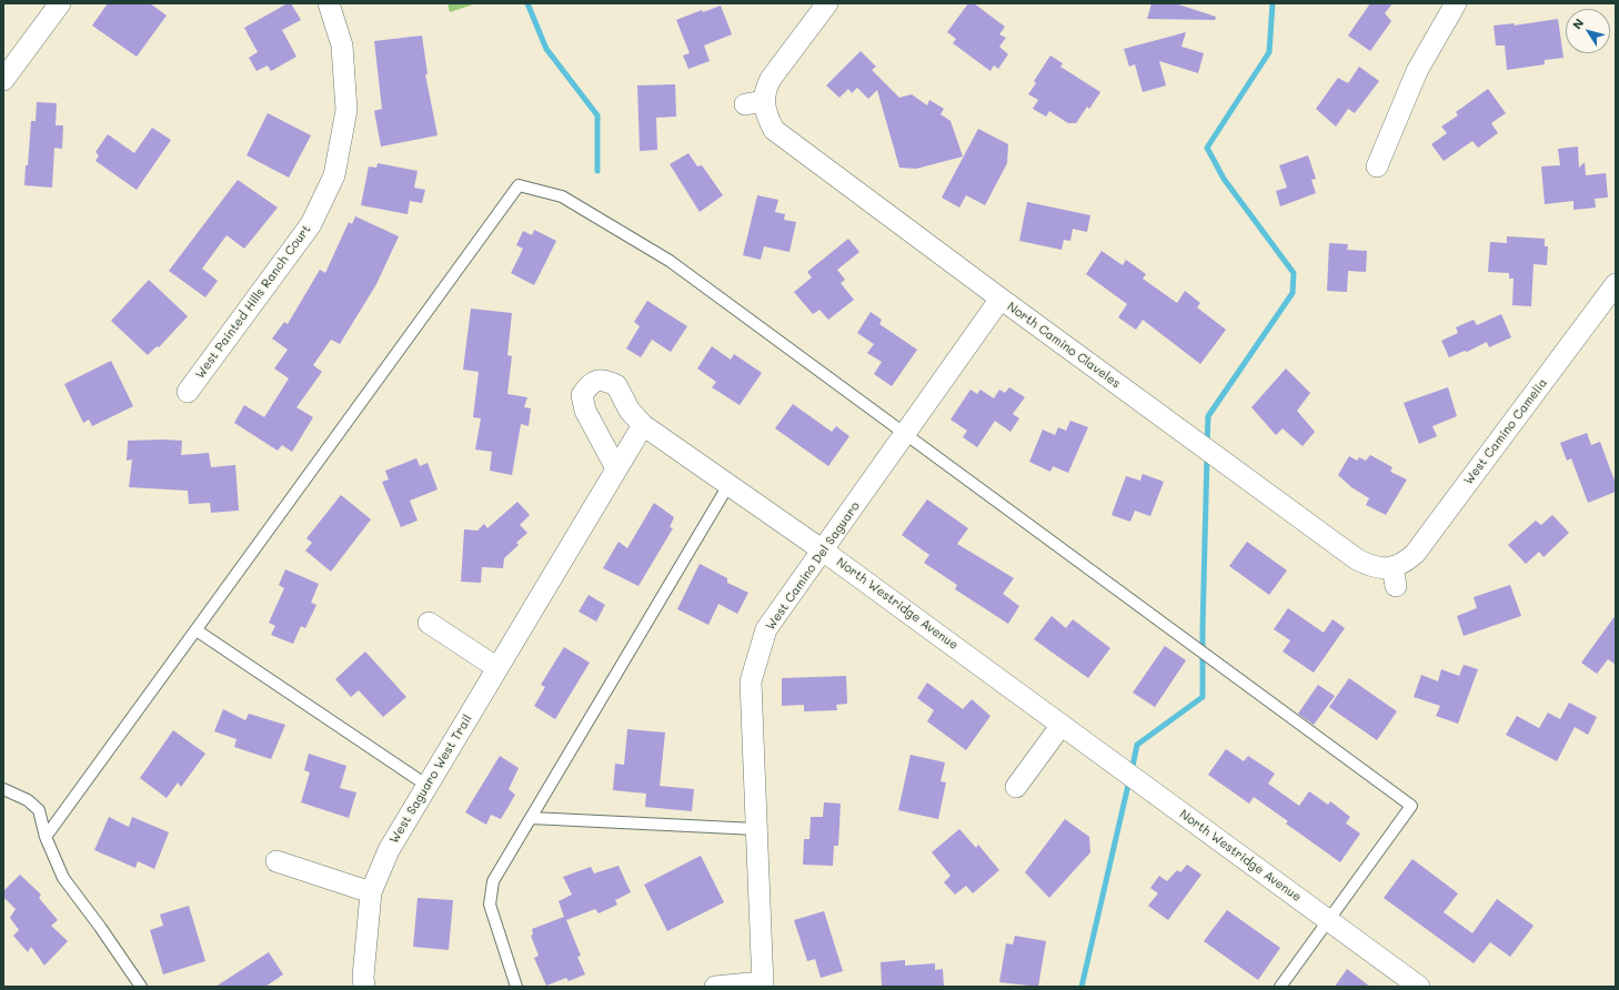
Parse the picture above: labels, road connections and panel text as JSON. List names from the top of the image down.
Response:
{
  "streets": {
    "street": [
      "West Painted Hills Ranch Court",
      "North Camino Claveles",
      "West Camino Camelia",
      "West Camino Del Saguaro",
      "North Westridge Avenue",
      "West Saguaro West Trail"
    ]
  },
  "crossings": [
    ["North Camino Claveles", "West Camino Camelia"],
    ["North Camino Claveles", "West Camino Del Saguaro"],
    ["West Camino Del Saguaro", "North Westridge Avenue"],
    ["North Westridge Avenue", "West Saguaro West Trail"]
  ],
  "north": "top left"
}
